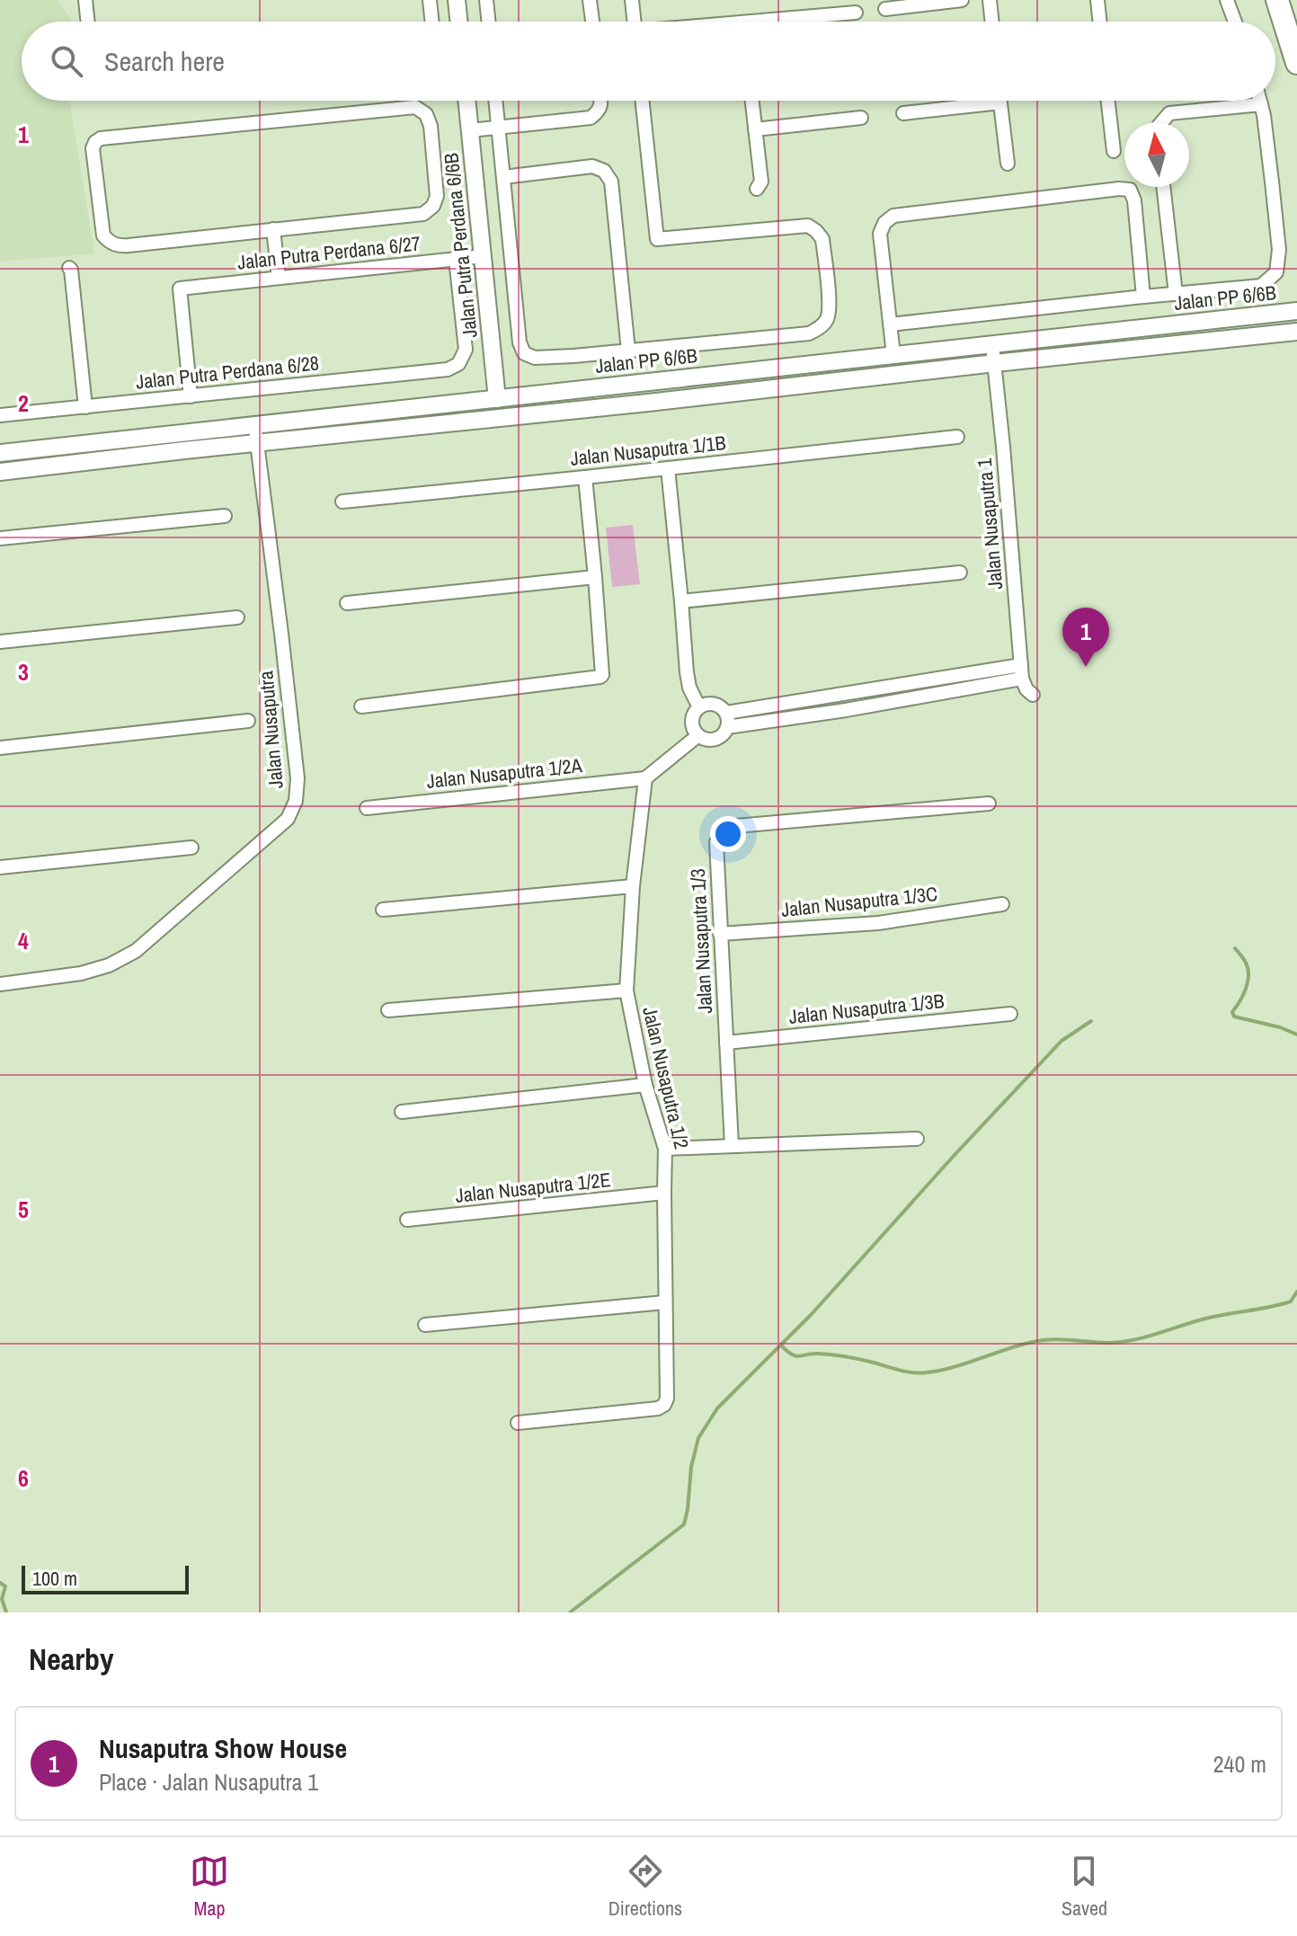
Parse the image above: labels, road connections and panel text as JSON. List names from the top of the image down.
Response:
{
  "streets": {
    "street": [
      "Jalan Putra Perdana 6/6B",
      "Jalan Putra Perdana 6/27",
      "Jalan PP 6/6B",
      "Jalan Putra Perdana 6/28",
      "Jalan Nusaputra 1/1B",
      "Jalan Nusaputra 1",
      "Jalan Nusaputra",
      "Jalan Nusaputra 1/2A",
      "Jalan Nusaputra 1/3C",
      "Jalan Nusaputra 1/3",
      "Jalan Nusaputra 1/3B",
      "Jalan Nusaputra 1/2",
      "Jalan Nusaputra 1/2E"
    ]
  },
  "crossings": [
    ["Jalan Putra Perdana 6/6B", "Jalan Putra Perdana 6/27"],
    ["Jalan Putra Perdana 6/6B", "Jalan PP 6/6B"],
    ["Jalan Putra Perdana 6/27", "Jalan Putra Perdana 6/28"],
    ["Jalan PP 6/6B", "Jalan Nusaputra 1"],
    ["Jalan PP 6/6B", "Jalan Nusaputra"],
    ["Jalan Nusaputra 1/2A", "Jalan Nusaputra 1/2"],
    ["Jalan Nusaputra 1/3C", "Jalan Nusaputra 1/3"],
    ["Jalan Nusaputra 1/3", "Jalan Nusaputra 1/3B"],
    ["Jalan Nusaputra 1/2", "Jalan Nusaputra 1/2E"]
  ],
  "scale_bar": "100 m",
  "north": "top",
  "page": {
    "search": "Search here",
    "pins": "1",
    "scale": "100 m",
    "heading": "Nearby",
    "list": [
      {
        "mark": "1",
        "name": "Nusaputra Show House",
        "note": "Place · Jalan Nusaputra 1",
        "value": "240 m"
      }
    ],
    "nav": ["Map", "Directions", "Saved"]
  },
  "grid": {
    "rows": [
      "1",
      "2",
      "3",
      "4",
      "5",
      "6"
    ]
  }
}
